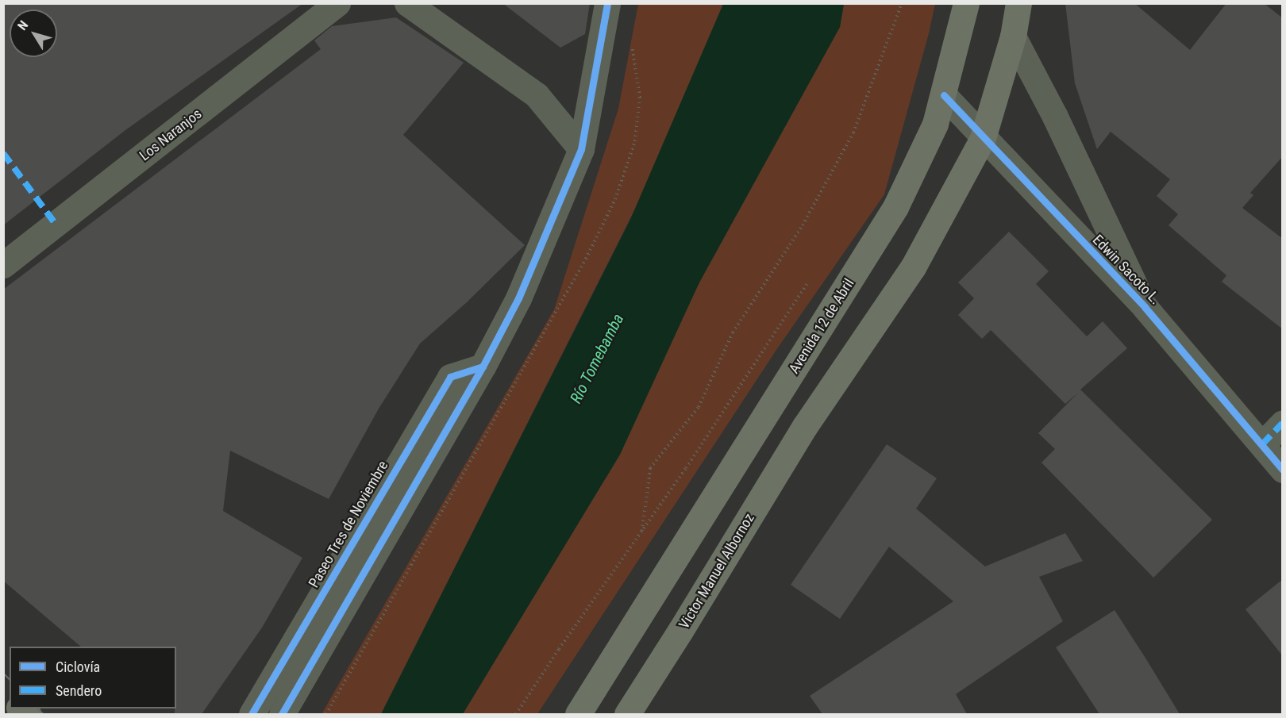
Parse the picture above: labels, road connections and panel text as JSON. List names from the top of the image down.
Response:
{
  "streets": {
    "main road": ["Avenida 12 de Abril", "Victor Manuel Albornoz"],
    "street": ["Los Naranjos", "Edwin Sacoto L.", "Paseo Tres de Noviembre"]
  },
  "crossings": [
    ["Edwin Sacoto L.", "Avenida 12 de Abril"]
  ],
  "water": ["Río Tomebamba"],
  "legend": ["Ciclovía", "Sendero"],
  "north": "top left"
}
